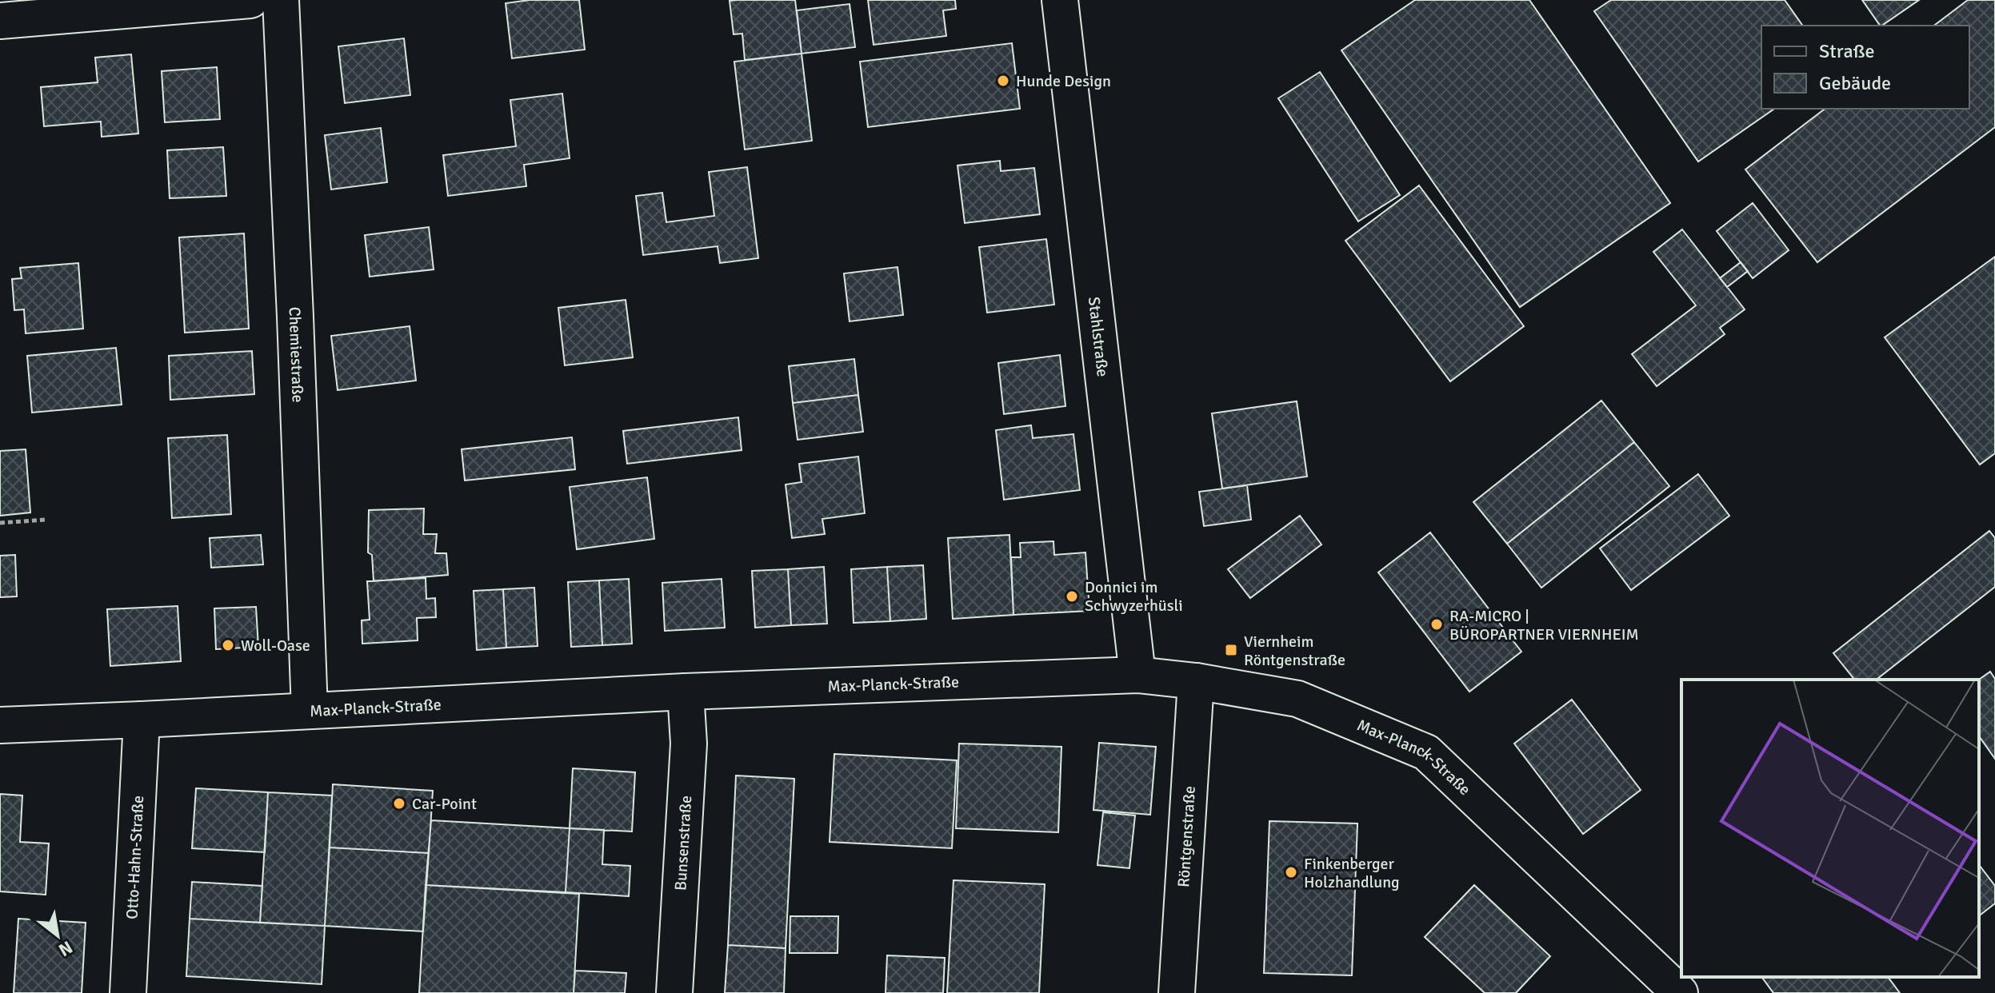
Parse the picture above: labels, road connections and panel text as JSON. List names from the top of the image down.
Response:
{
  "streets": {
    "street": [
      "Stahlstraße",
      "Chemiestraße",
      "Max-Planck-Straße",
      "Röntgenstraße",
      "Bunsenstraße",
      "Otto-Hahn-Straße"
    ]
  },
  "crossings": [
    ["Stahlstraße", "Max-Planck-Straße"],
    ["Chemiestraße", "Max-Planck-Straße"],
    ["Max-Planck-Straße", "Röntgenstraße"],
    ["Max-Planck-Straße", "Bunsenstraße"],
    ["Max-Planck-Straße", "Otto-Hahn-Straße"]
  ],
  "places": {
    "other": [
      "Hunde Design",
      "Donnici im Schwyzerhüsli",
      "RA-MICRO | BÜROPARTNER VIERNHEIM",
      "Woll-Oase",
      "Car-Point",
      "Finkenberger Holzhandlung"
    ],
    "transit": ["Viernheim Röntgenstraße"]
  },
  "legend": ["Straße", "Gebäude"],
  "north": "bottom right"
}
